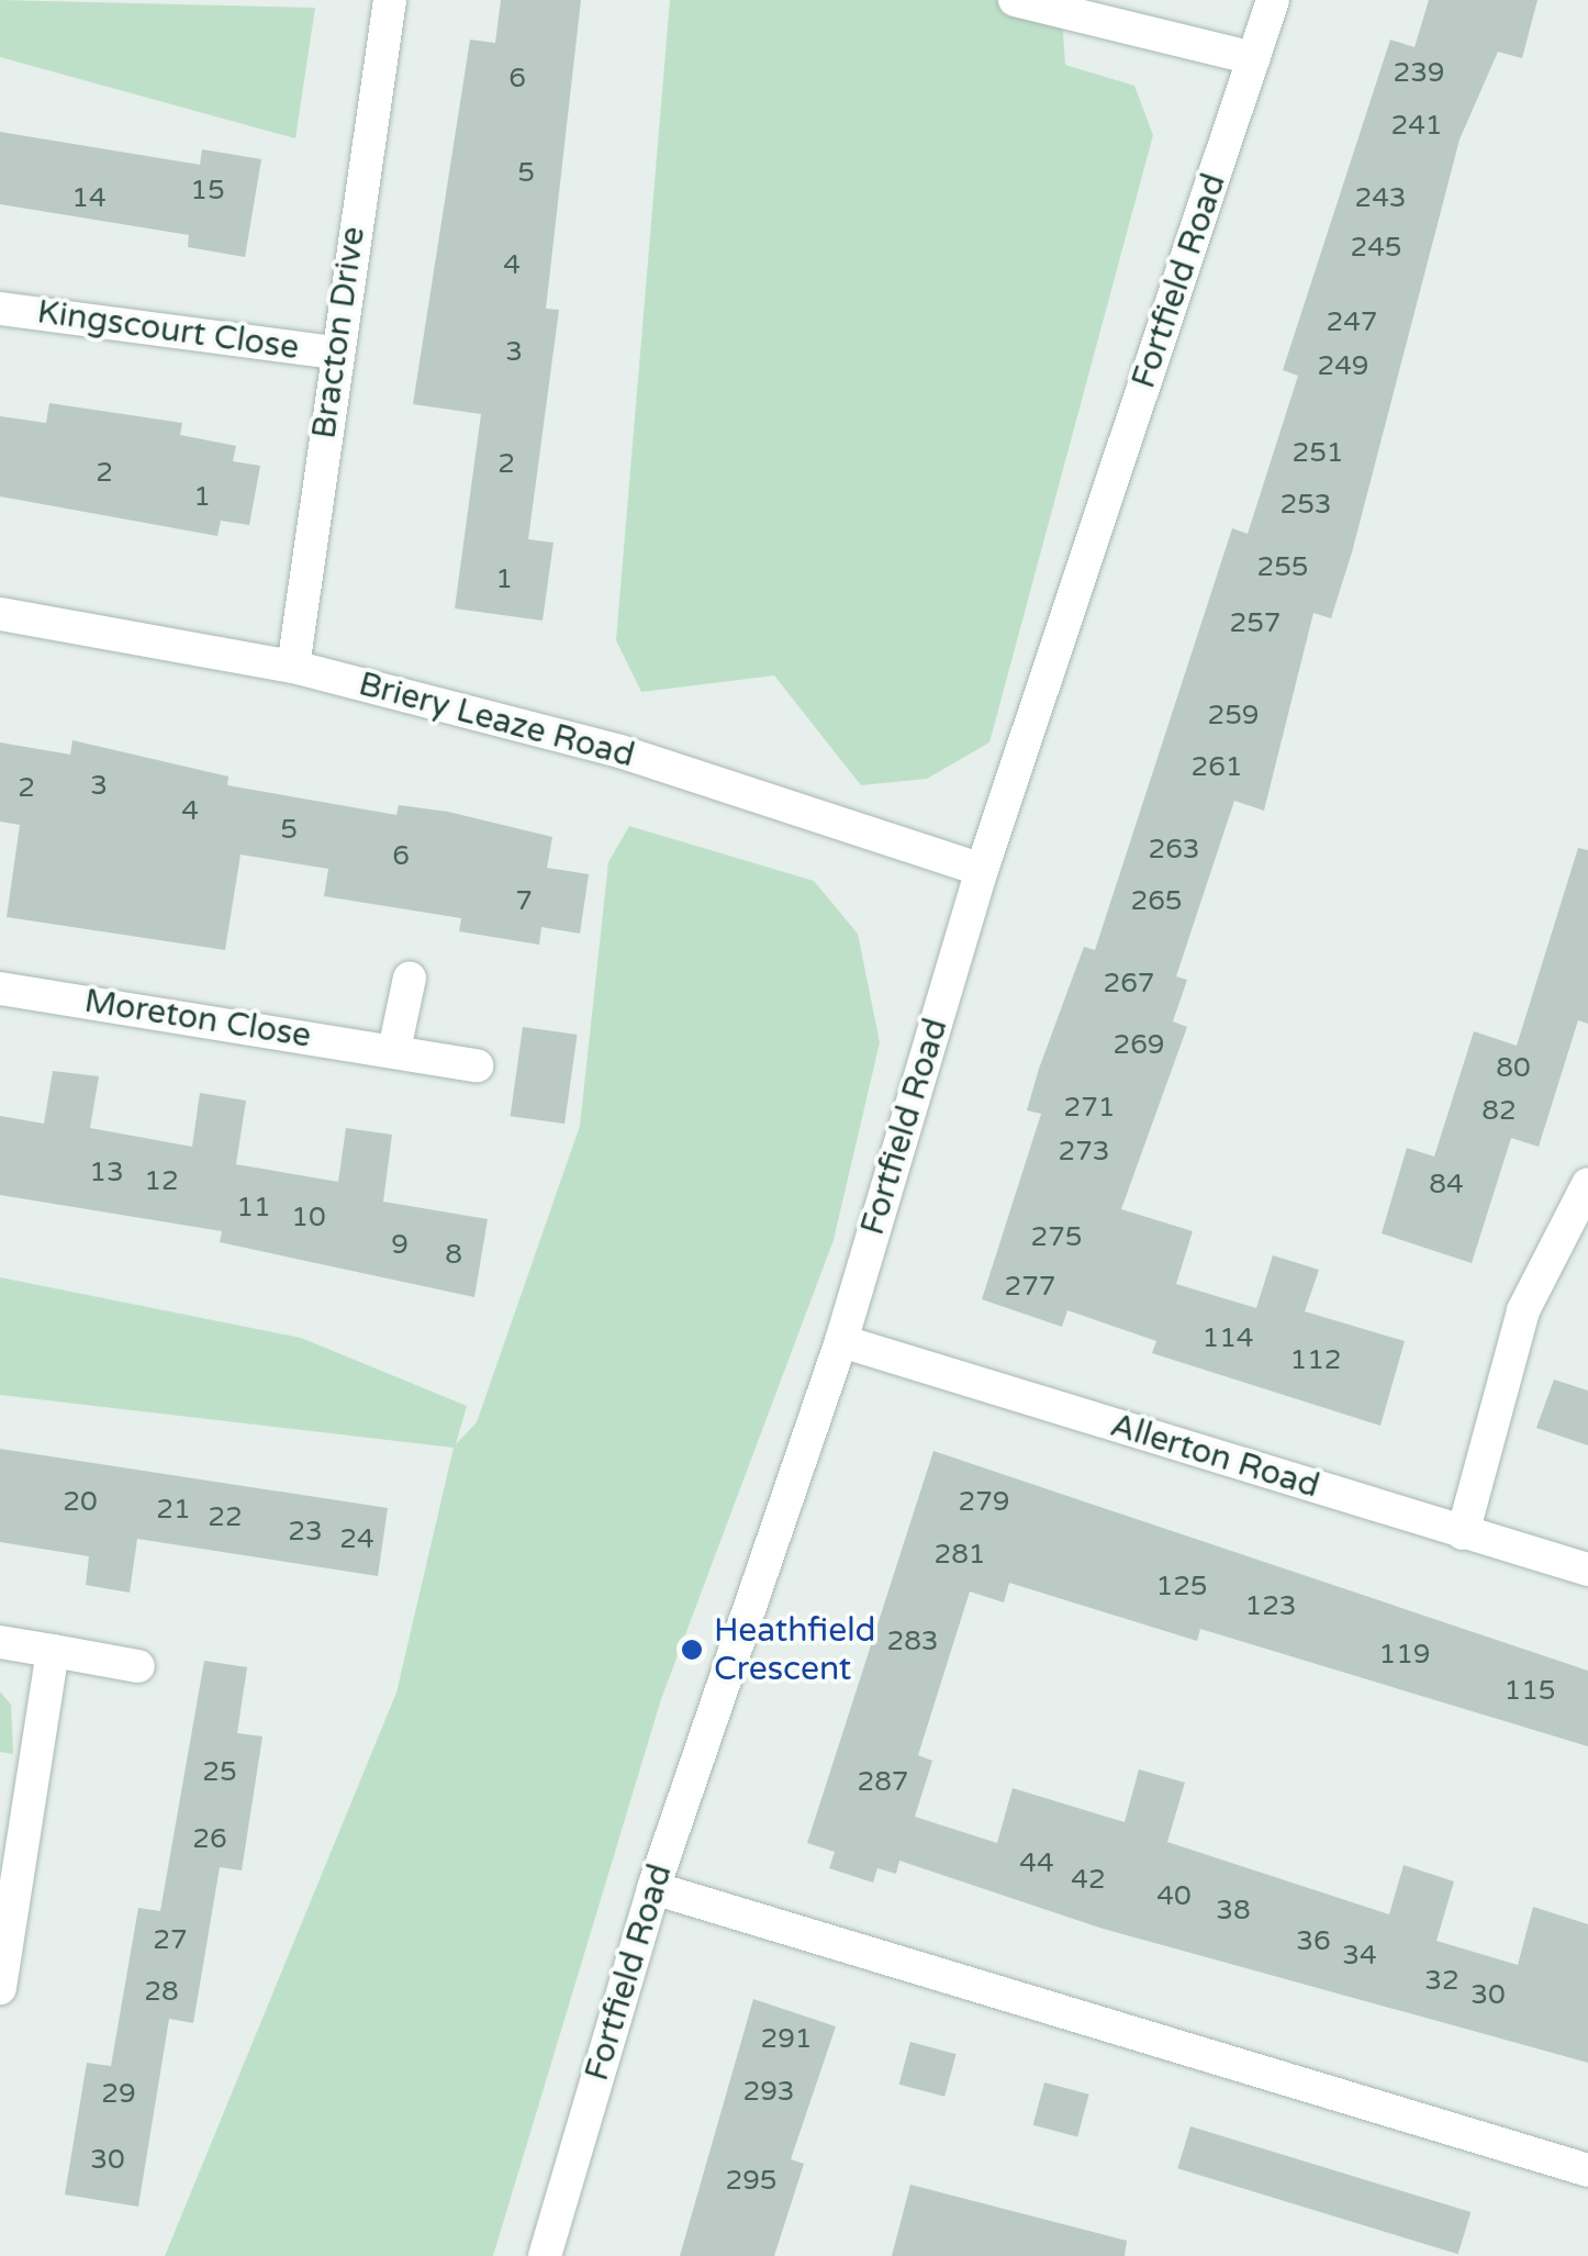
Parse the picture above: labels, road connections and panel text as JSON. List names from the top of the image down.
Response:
{
  "streets": {
    "street": [
      "Fortfield Road",
      "Kingscourt Close",
      "Bracton Drive",
      "Briery Leaze Road",
      "Moreton Close",
      "Allerton Road"
    ]
  },
  "crossings": [
    ["Fortfield Road", "Briery Leaze Road"],
    ["Fortfield Road", "Allerton Road"],
    ["Kingscourt Close", "Bracton Drive"],
    ["Bracton Drive", "Briery Leaze Road"]
  ],
  "places": ["Heathfield Crescent"],
  "house_numbers": [
    "239",
    "6",
    "241",
    "5",
    "15",
    "14",
    "243",
    "245",
    "4",
    "247",
    "3",
    "249",
    "251",
    "2",
    "2",
    "1",
    "253",
    "255",
    "1",
    "257",
    "259",
    "261",
    "3",
    "2",
    "4",
    "5",
    "263",
    "6",
    "7",
    "265",
    "267",
    "269",
    "80",
    "271",
    "82",
    "273",
    "13",
    "12",
    "84",
    "11",
    "10",
    "275",
    "9",
    "8",
    "277",
    "114",
    "112",
    "20",
    "279",
    "21",
    "22",
    "23",
    "24",
    "281",
    "125",
    "123",
    "283",
    "119",
    "115",
    "25",
    "287",
    "26",
    "44",
    "42",
    "40",
    "38",
    "27",
    "36",
    "34",
    "32",
    "28",
    "30",
    "291",
    "293",
    "29",
    "30",
    "295"
  ]
}
